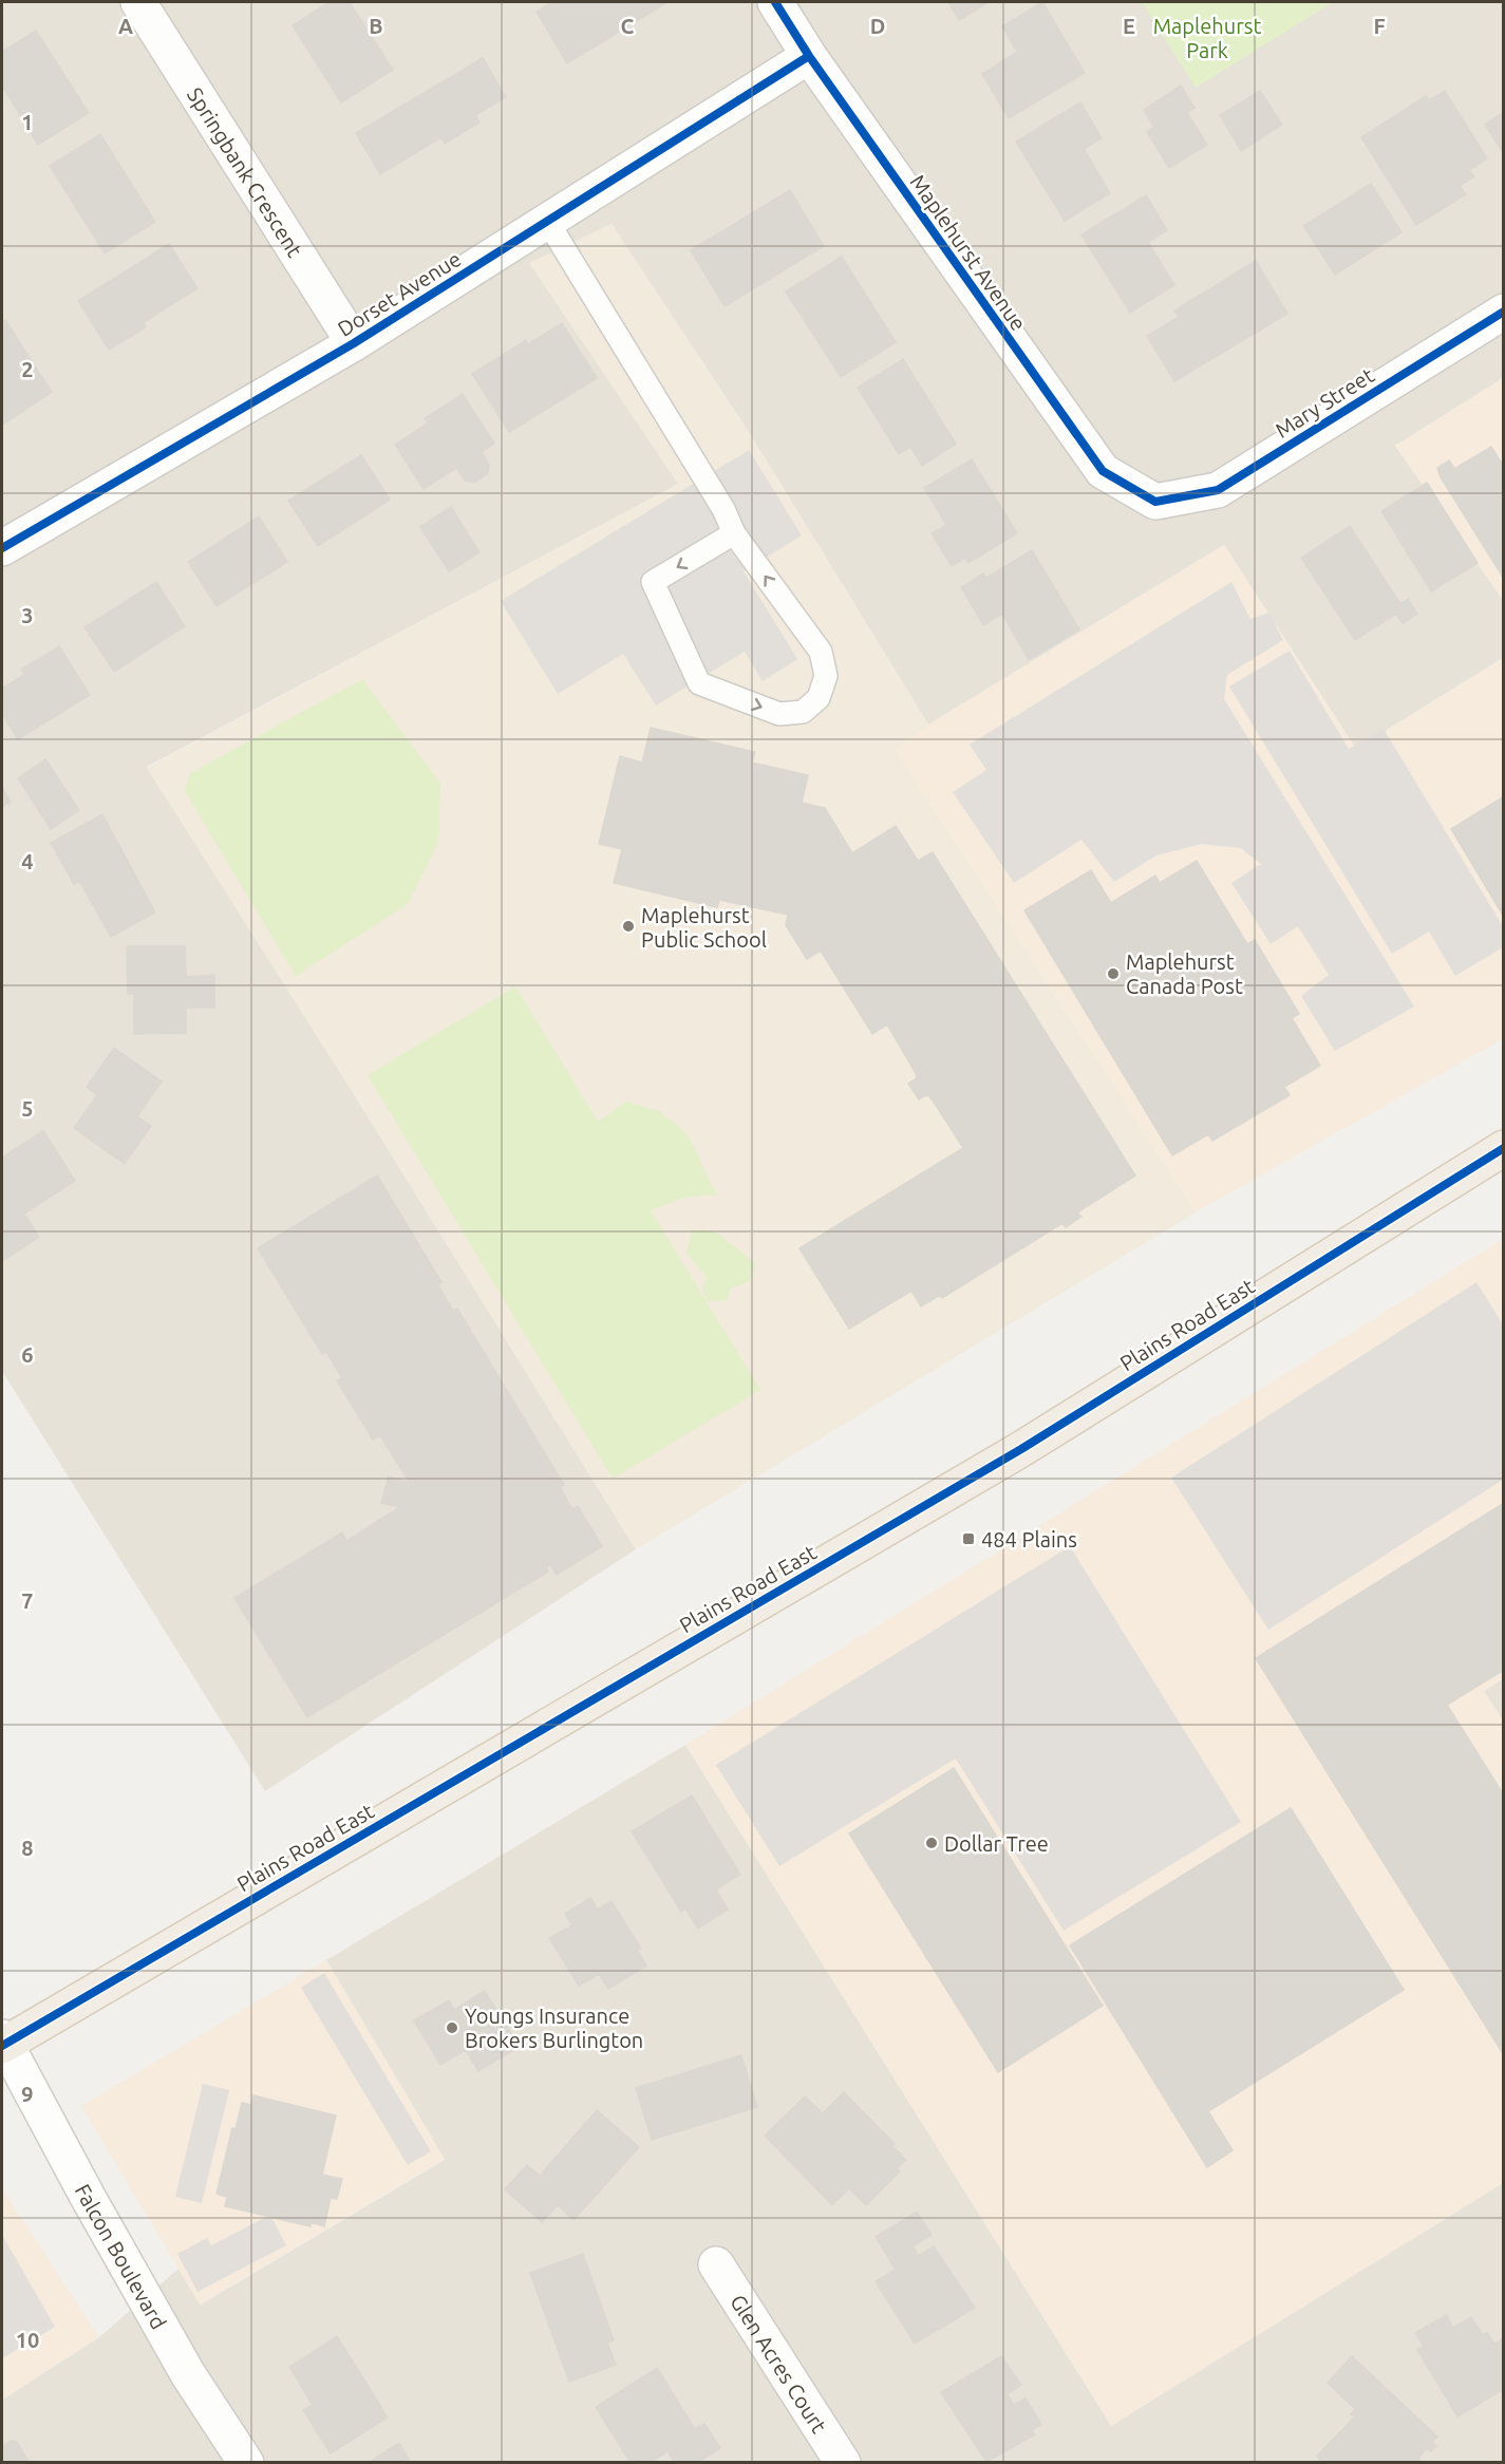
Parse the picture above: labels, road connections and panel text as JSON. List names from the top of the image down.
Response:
{
  "streets": {
    "main road": ["Plains Road East"],
    "street": [
      "Springbank Crescent",
      "Maplehurst Avenue",
      "Dorset Avenue",
      "Mary Street",
      "Falcon Boulevard",
      "Glen Acres Court"
    ]
  },
  "crossings": [
    ["Springbank Crescent", "Dorset Avenue"],
    ["Maplehurst Avenue", "Dorset Avenue"],
    ["Maplehurst Avenue", "Mary Street"],
    ["Plains Road East", "Falcon Boulevard"]
  ],
  "parks": ["Maplehurst Park"],
  "places": {
    "other": [
      "Maplehurst Public School",
      "Maplehurst Canada Post",
      "Dollar Tree",
      "Youngs Insurance Brokers Burlington"
    ],
    "transit": ["484 Plains"]
  },
  "grid": {
    "columns": [
      "A",
      "B",
      "C",
      "D",
      "E",
      "F"
    ],
    "rows": [
      "1",
      "2",
      "3",
      "4",
      "5",
      "6",
      "7",
      "8",
      "9",
      "10"
    ]
  }
}
